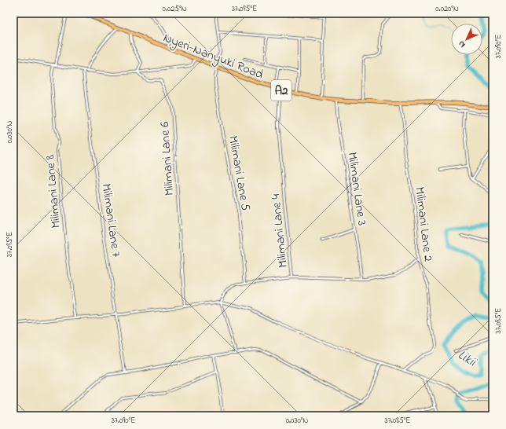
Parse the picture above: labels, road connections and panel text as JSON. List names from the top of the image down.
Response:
{
  "streets": {
    "highway": ["Nyeri-Nanyuki Road", "A2"],
    "street": [
      "Milimani Lane 6",
      "Milimani Lane 5",
      "Milimani Lane 3",
      "Milimani Lane 8",
      "Milimani Lane 7",
      "Milimani Lane 2",
      "Milimani Lane 4"
    ]
  },
  "crossings": [
    ["Nyeri-Nanyuki Road", "Milimani Lane 5"],
    ["Nyeri-Nanyuki Road", "Milimani Lane 3"],
    ["Nyeri-Nanyuki Road", "Milimani Lane 2"],
    ["Nyeri-Nanyuki Road", "Milimani Lane 4"],
    ["Milimani Lane 3", "Milimani Lane 4"],
    ["Milimani Lane 2", "Milimani Lane 4"]
  ],
  "water": ["Likii"],
  "north": "bottom left",
  "coordinates": [
    "0.025°N",
    "37.095°E",
    "0.020°N",
    "37.090°E",
    "0.030°N",
    "37.085°E"
  ]
}
